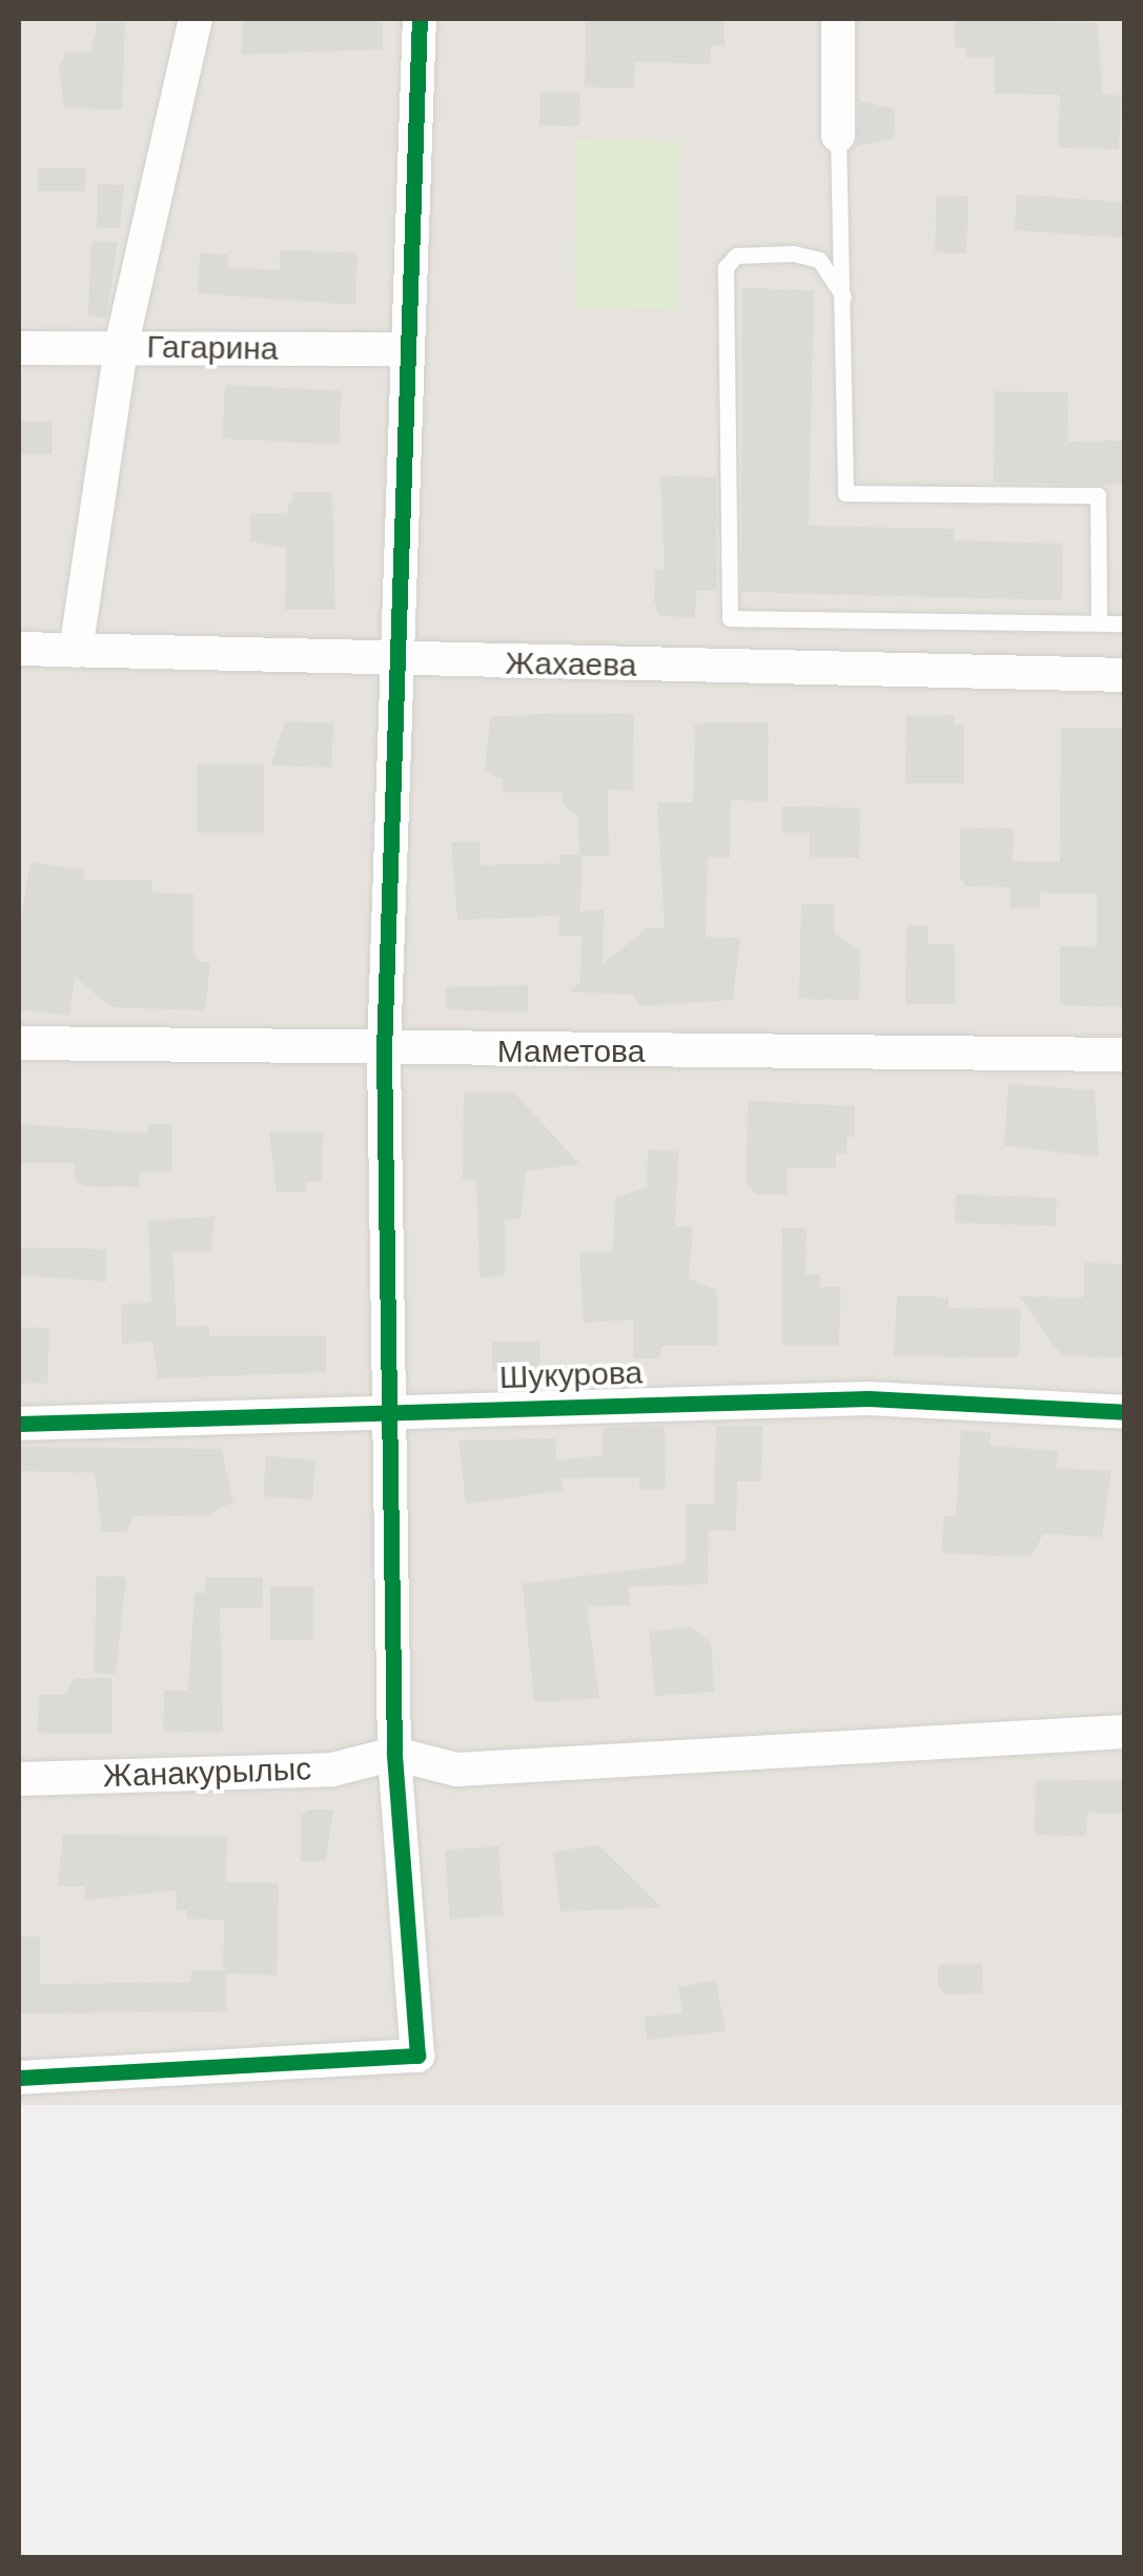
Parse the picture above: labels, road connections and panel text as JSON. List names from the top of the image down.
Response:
{
  "streets": {
    "street": [
      "Гагарина",
      "Жахаева",
      "Маметова",
      "Шукурова",
      "Жанакурылыс"
    ]
  }
}
